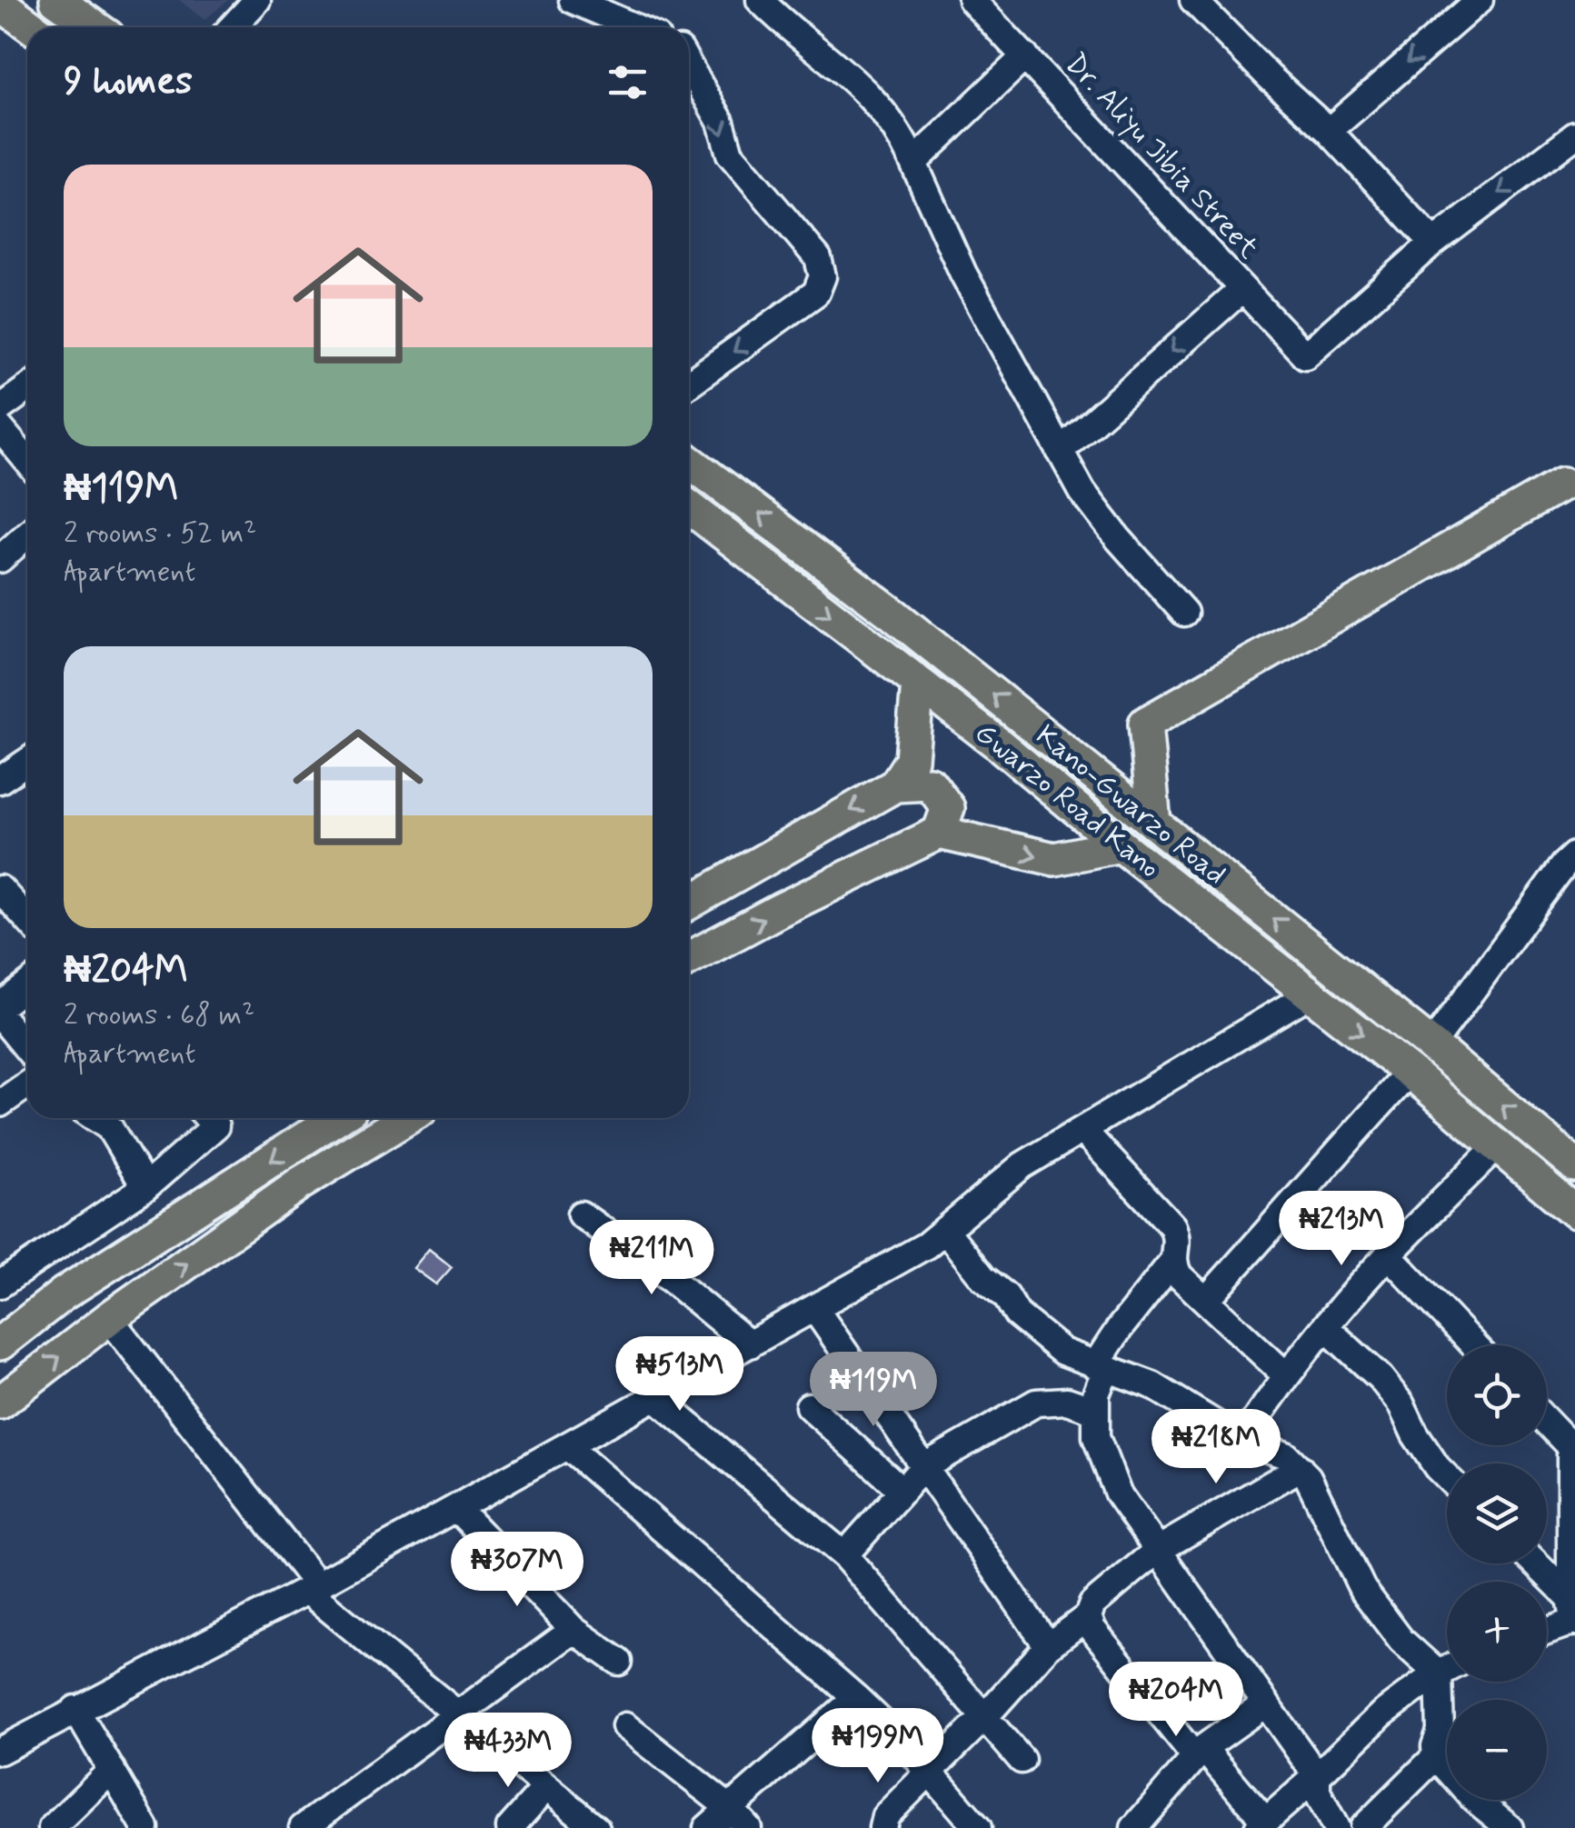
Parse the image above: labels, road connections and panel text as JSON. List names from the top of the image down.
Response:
{
  "streets": {
    "main road": ["Gwarzo Road Kano", "Kano-Gwarzo Road"],
    "street": ["Dr. Aliyu Jibia Street"]
  },
  "one_way": ["Gwarzo Road Kano", "Kano-Gwarzo Road"],
  "page": {
    "heading": "9 homes",
    "list": [
      {
        "name": "₦119M",
        "note": "2 rooms · 52 m² · Apartment"
      },
      {
        "name": "₦204M",
        "note": "2 rooms · 68 m² · Apartment"
      }
    ],
    "price": [
      "₦213M",
      "₦211M",
      "₦513M",
      "₦119M",
      "₦218M",
      "₦307M",
      "₦204M",
      "₦199M",
      "₦433M"
    ],
    "map_buttons": ["+", "−"]
  }
}
